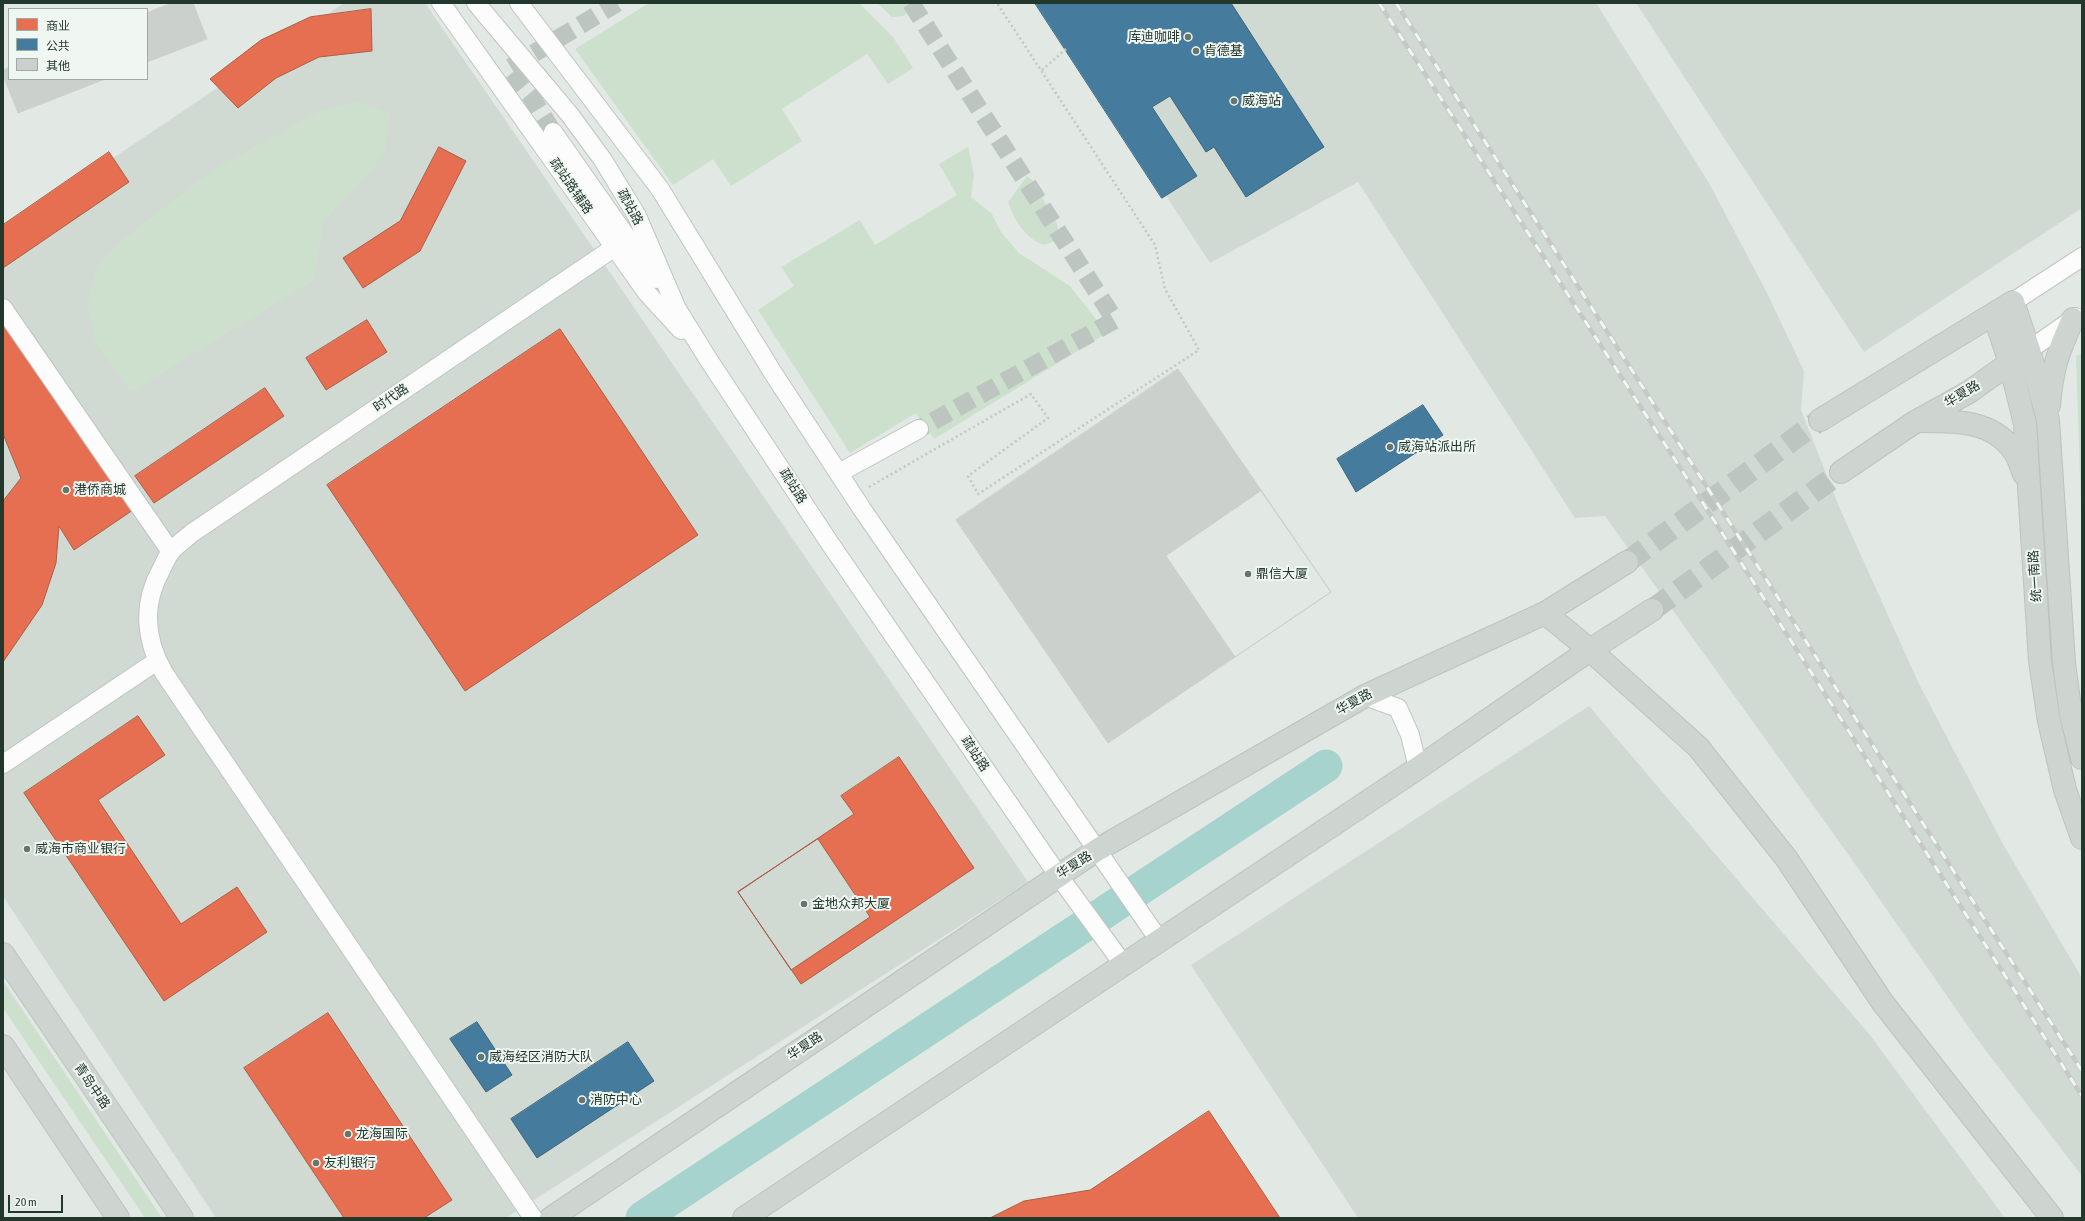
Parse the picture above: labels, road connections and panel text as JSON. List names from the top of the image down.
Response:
{
  "streets": {
    "main road": ["华夏路", "统一南路", "青岛中路"],
    "street": ["疏站路辅路", "疏站路", "时代路"]
  },
  "crossings": [
    ["疏站路辅路", "疏站路"],
    ["疏站路辅路", "时代路"],
    ["疏站路", "华夏路"],
    ["华夏路", "统一南路"]
  ],
  "places": [
    "库迪咖啡",
    "肯德基",
    "威海站",
    "威海站派出所",
    "港侨商城",
    "鼎信大厦",
    "威海市商业银行",
    "金地众邦大厦",
    "威海经区消防大队",
    "消防中心",
    "龙海国际",
    "友利银行"
  ],
  "legend": ["商业", "公共", "其他"],
  "scale_bar": "20 m"
}
